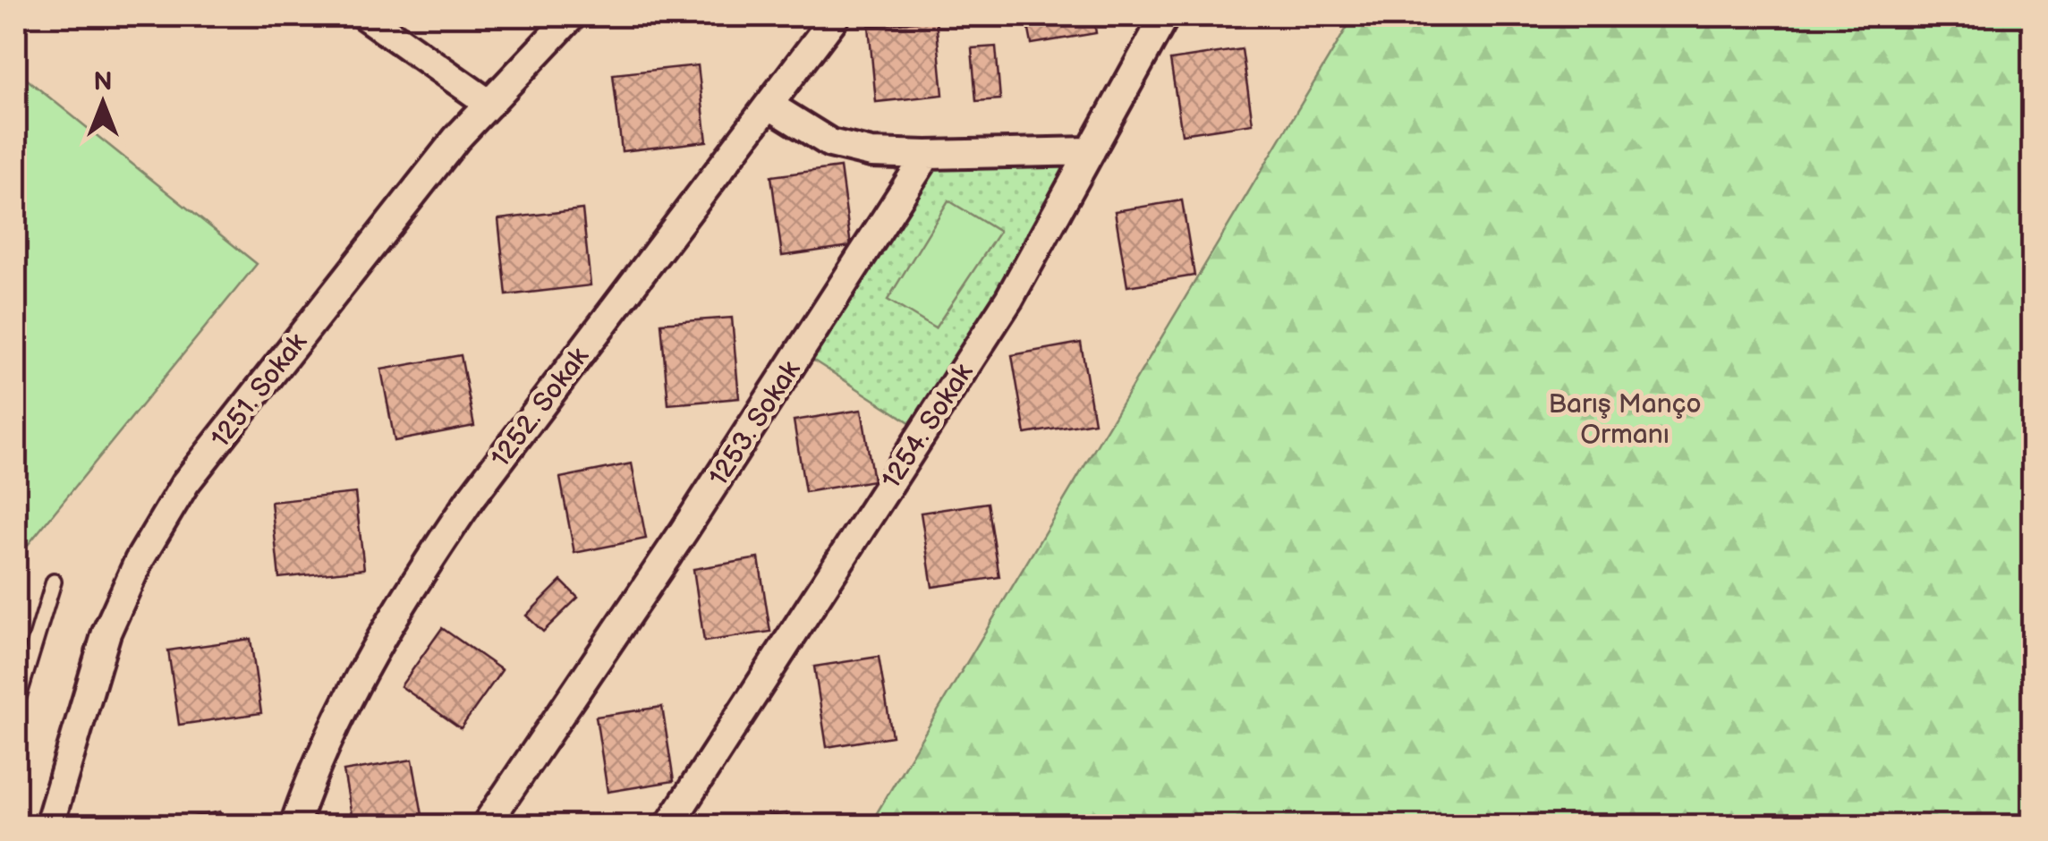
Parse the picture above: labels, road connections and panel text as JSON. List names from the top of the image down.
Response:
{
  "streets": {
    "street": [
      "1251. Sokak",
      "1252. Sokak",
      "1253. Sokak",
      "1254. Sokak"
    ]
  },
  "parks": ["Barış Manço Ormanı"],
  "north": "top"
}
